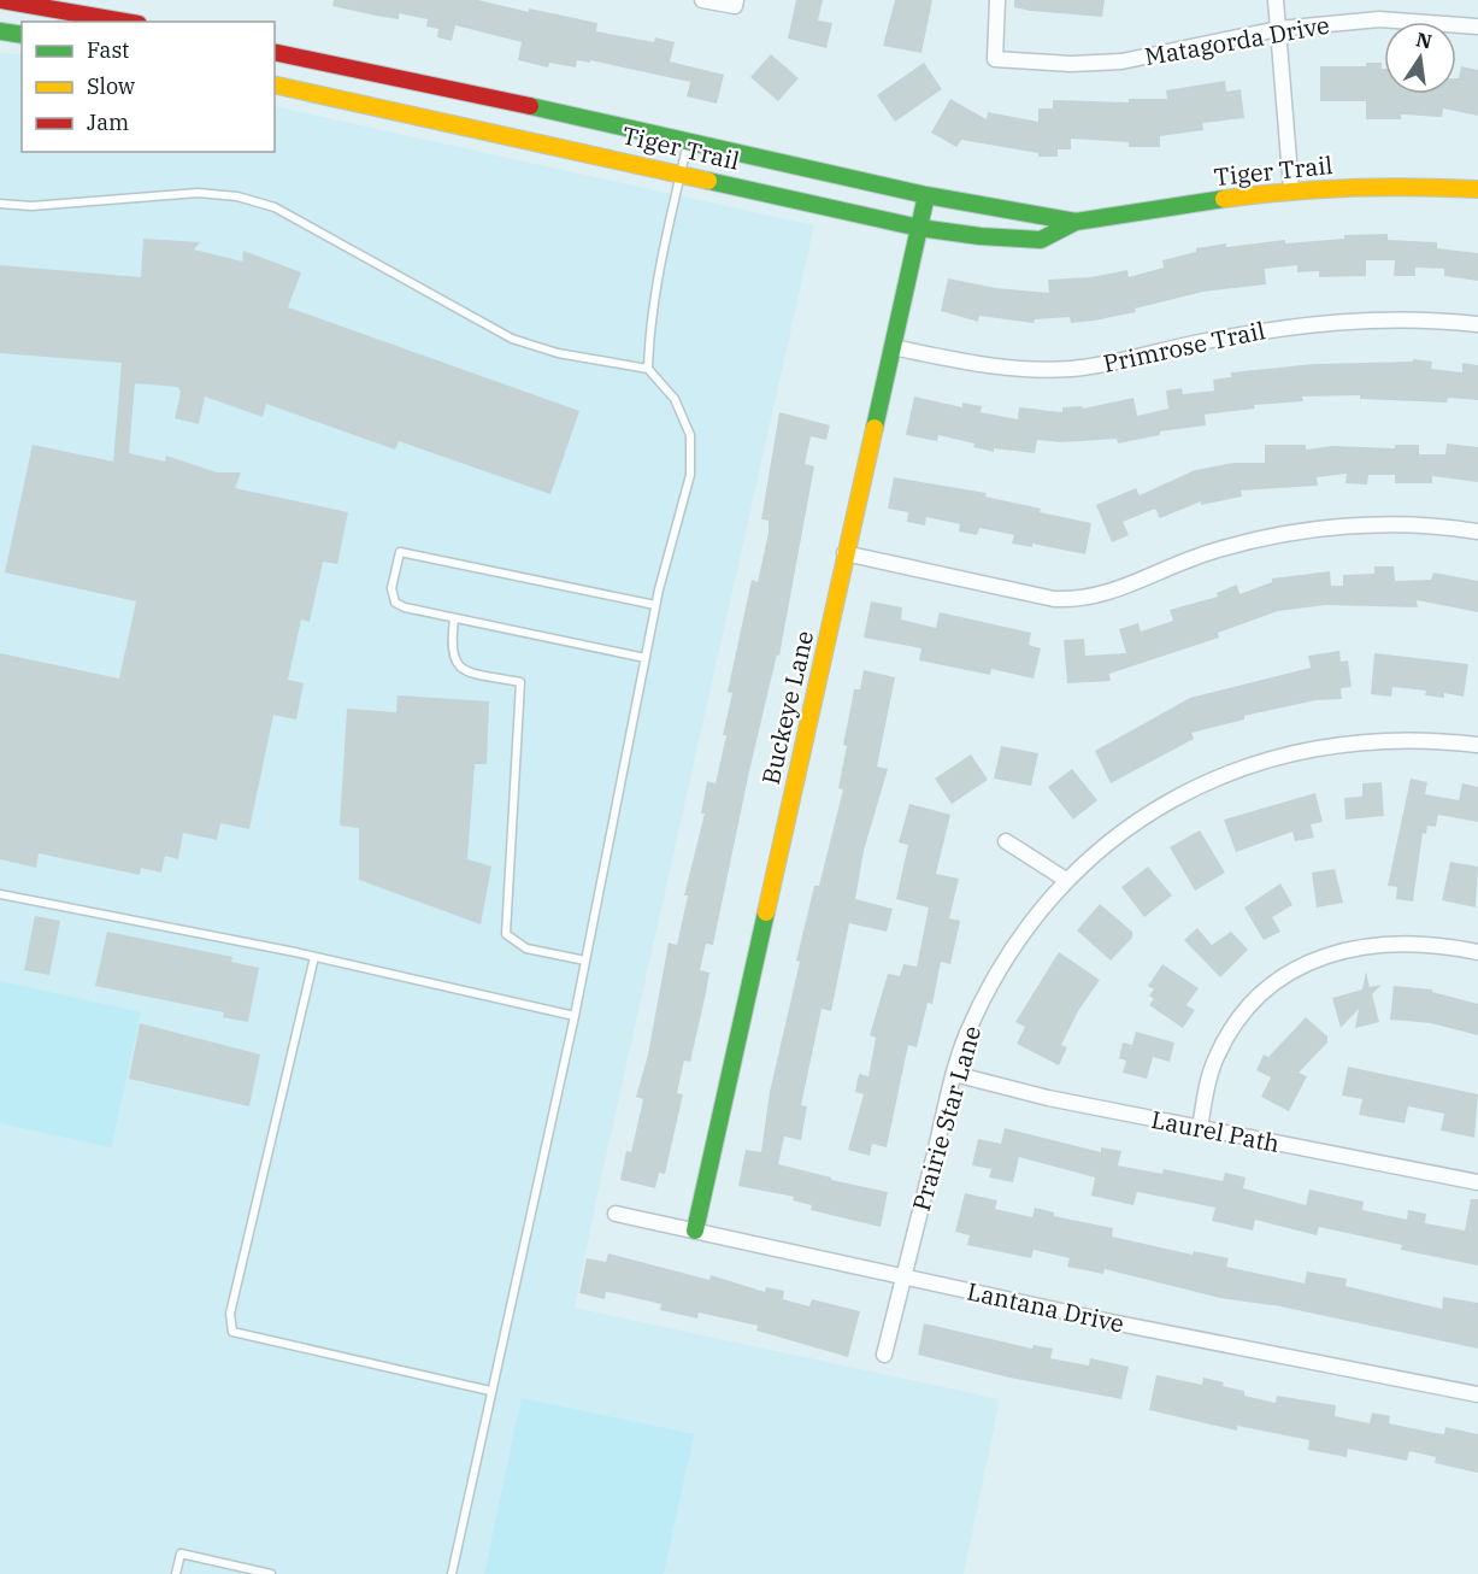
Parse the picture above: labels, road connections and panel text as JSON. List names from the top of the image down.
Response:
{
  "streets": {
    "street": [
      "Matagorda Drive",
      "Tiger Trail",
      "Primrose Trail",
      "Buckeye Lane",
      "Prairie Star Lane",
      "Laurel Path",
      "Lantana Drive"
    ]
  },
  "crossings": [
    ["Tiger Trail", "Buckeye Lane"],
    ["Primrose Trail", "Buckeye Lane"],
    ["Buckeye Lane", "Lantana Drive"],
    ["Prairie Star Lane", "Laurel Path"],
    ["Prairie Star Lane", "Lantana Drive"]
  ],
  "legend": ["Fast", "Slow", "Jam"],
  "north": "top"
}
